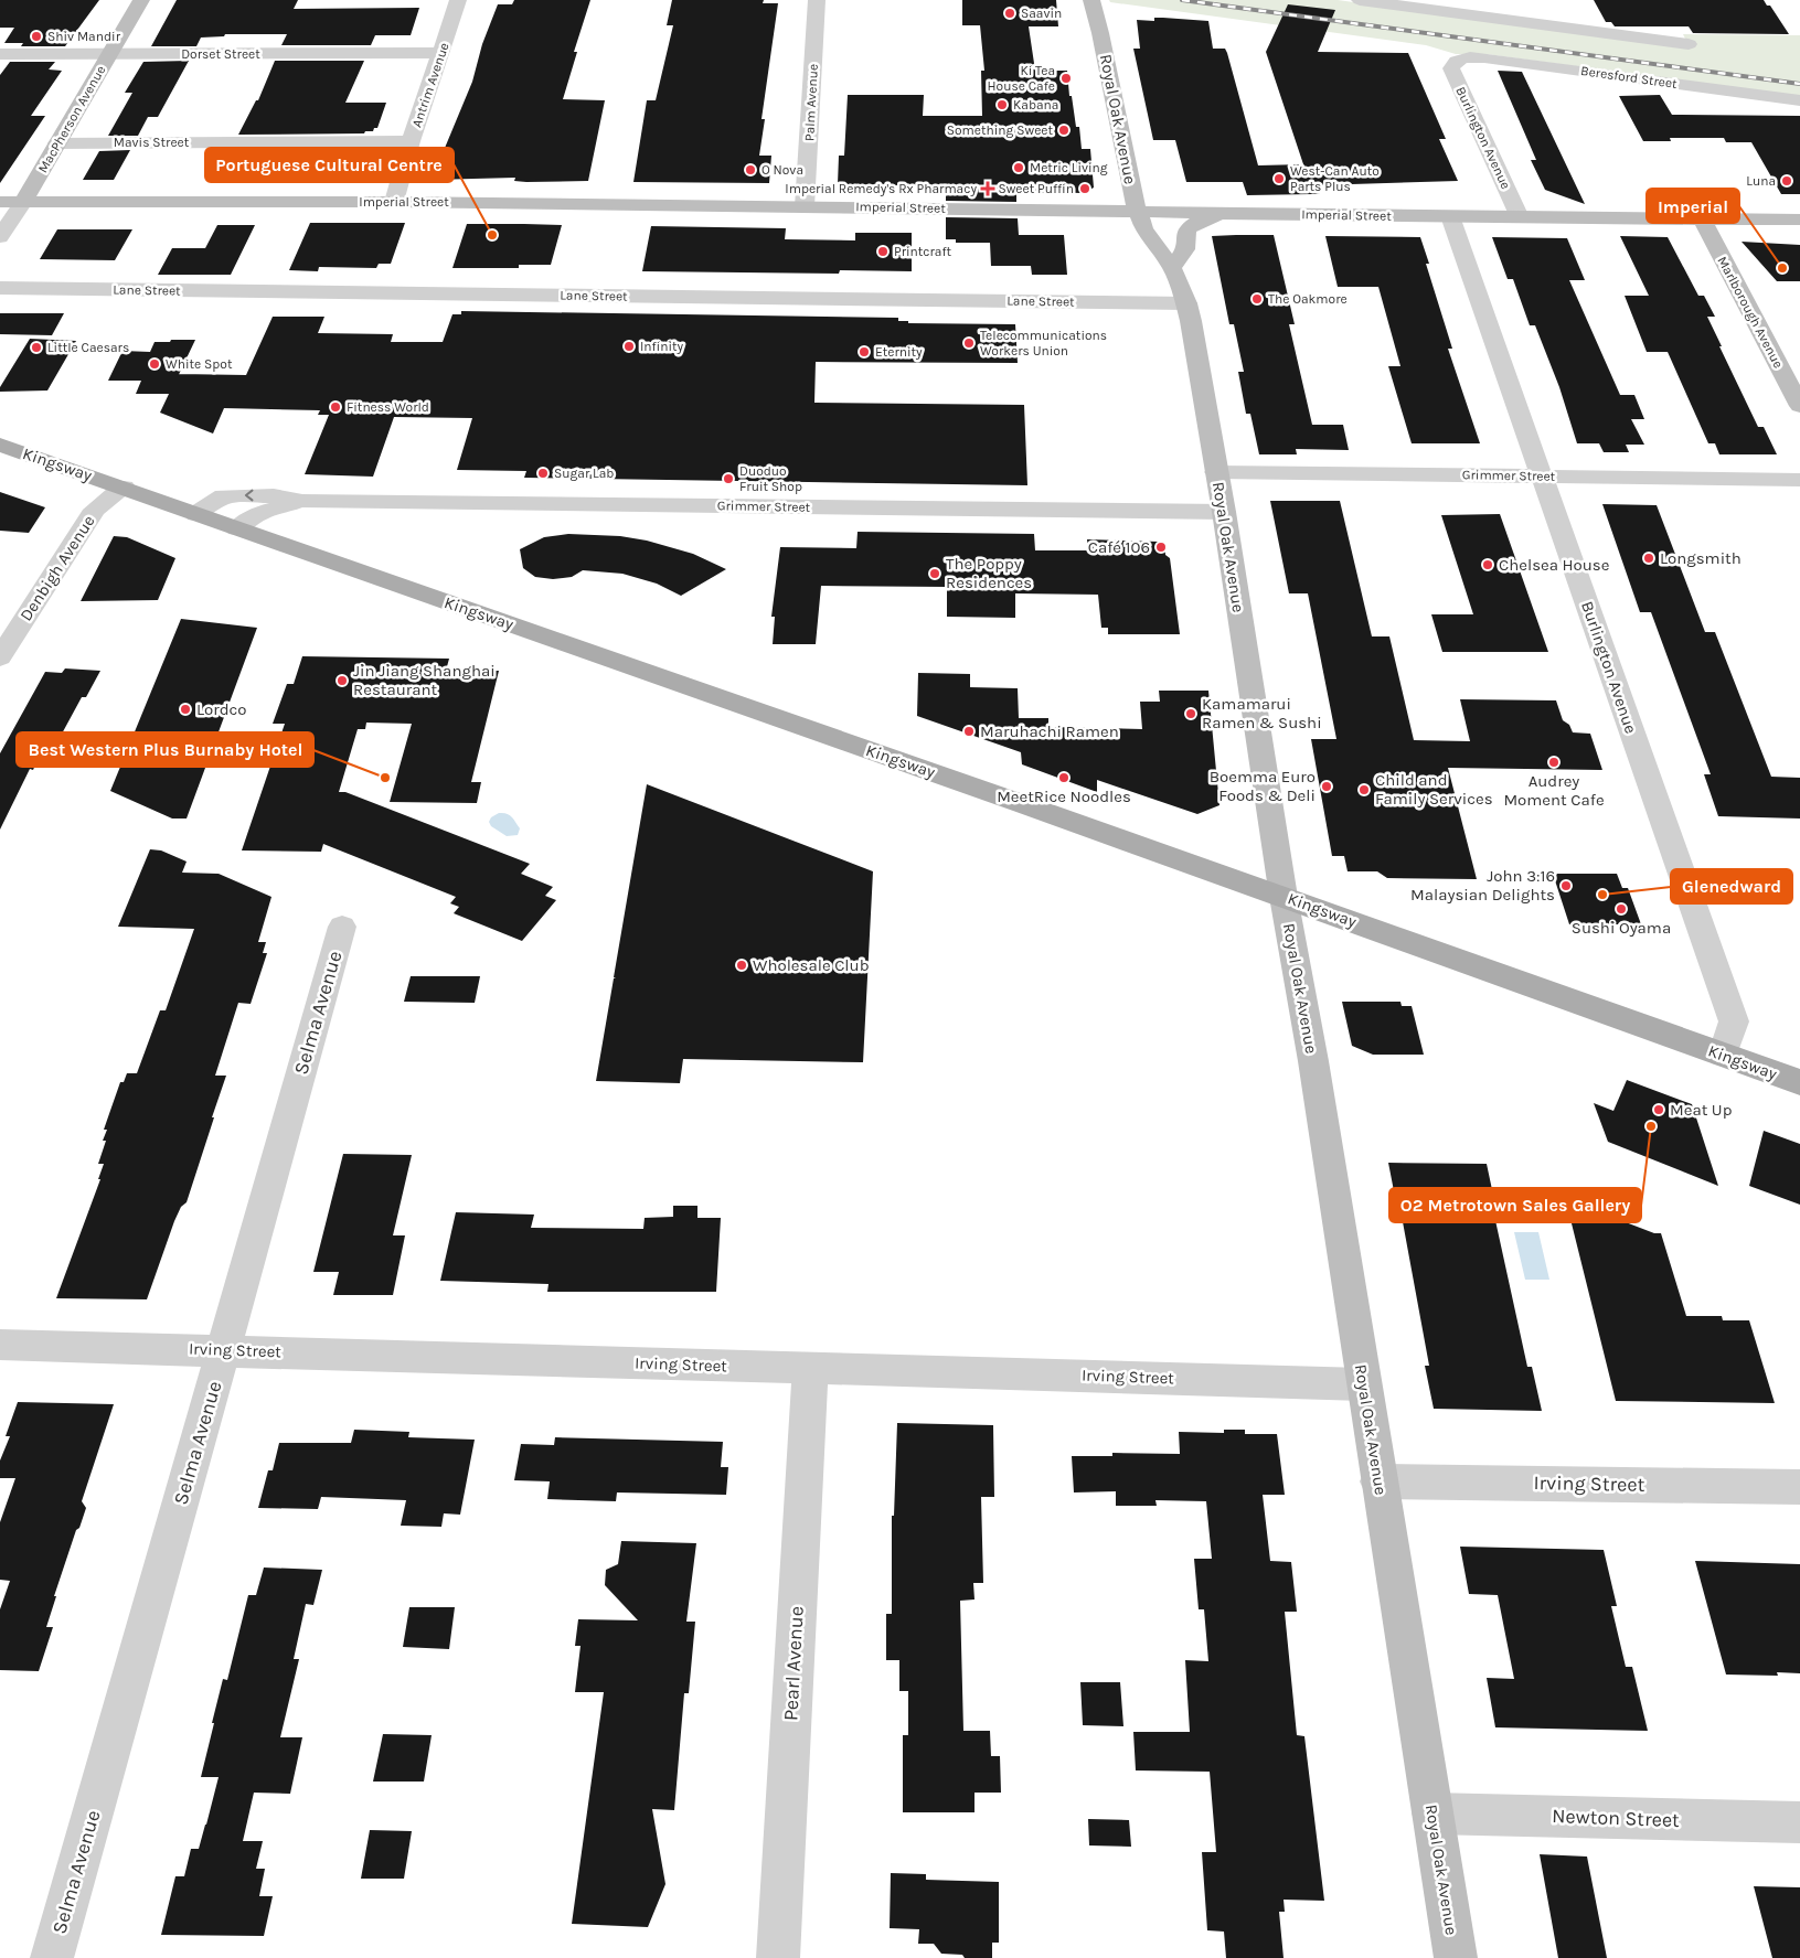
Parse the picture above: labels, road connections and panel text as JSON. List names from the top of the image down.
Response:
{
  "streets": {
    "main road": [
      "MacPherson Avenue",
      "Royal Oak Avenue",
      "Imperial Street",
      "Marlborough Avenue",
      "Kingsway"
    ],
    "street": [
      "Dorset Street",
      "Beresford Street",
      "Antrim Avenue",
      "Palm Avenue",
      "Burlington Avenue",
      "Mavis Street",
      "Lane Street",
      "Grimmer Street",
      "Denbigh Avenue",
      "Selma Avenue",
      "Irving Street",
      "Pearl Avenue",
      "Newton Street"
    ]
  },
  "crossings": [
    ["Dorset Street", "Antrim Avenue"],
    ["Dorset Street", "MacPherson Avenue"],
    ["Beresford Street", "Burlington Avenue"],
    ["Antrim Avenue", "Mavis Street"],
    ["Antrim Avenue", "Imperial Street"],
    ["Palm Avenue", "Imperial Street"],
    ["MacPherson Avenue", "Mavis Street"],
    ["MacPherson Avenue", "Imperial Street"],
    ["Royal Oak Avenue", "Imperial Street"],
    ["Royal Oak Avenue", "Lane Street"],
    ["Royal Oak Avenue", "Kingsway"],
    ["Royal Oak Avenue", "Grimmer Street"],
    ["Royal Oak Avenue", "Irving Street"],
    ["Royal Oak Avenue", "Newton Street"],
    ["Burlington Avenue", "Imperial Street"],
    ["Burlington Avenue", "Kingsway"],
    ["Burlington Avenue", "Grimmer Street"],
    ["Imperial Street", "Marlborough Avenue"],
    ["Kingsway", "Grimmer Street"],
    ["Kingsway", "Denbigh Avenue"],
    ["Selma Avenue", "Irving Street"],
    ["Irving Street", "Pearl Avenue"]
  ],
  "places": {
    "other": [
      "Saavin",
      "Shiv Mandir",
      "Ki Tea House Cafe",
      "Kabana",
      "Something Sweet",
      "Metric Living",
      "O Nova",
      "West-Can Auto Parts Plus",
      "Luna",
      "Sweet Puffin",
      "Portuguese Cultural Centre",
      "Printcraft",
      "Imperial",
      "The Oakmore",
      "Telecommunications Workers Union",
      "Infinity",
      "Little Caesars",
      "Eternity",
      "White Spot",
      "Fitness World",
      "Sugar Lab",
      "Duoduo Fruit Shop",
      "Café 106",
      "Longsmith",
      "Chelsea House",
      "The Poppy Residences",
      "Jin Jiang Shanghai Restaurant",
      "Lordco",
      "Kamamarui Ramen & Sushi",
      "Maruhachi Ramen",
      "Audrey Moment Cafe",
      "Best Western Plus Burnaby Hotel",
      "MeetRice Noodles",
      "Boemma Euro Foods & Deli",
      "Child and Family Services",
      "John 3:16 Malaysian Delights",
      "Glenedward",
      "Sushi Oyama",
      "Wholesale Club",
      "Meat Up",
      "O2 Metrotown Sales Gallery"
    ],
    "health": ["Imperial Remedy's Rx Pharmacy"]
  }
}
